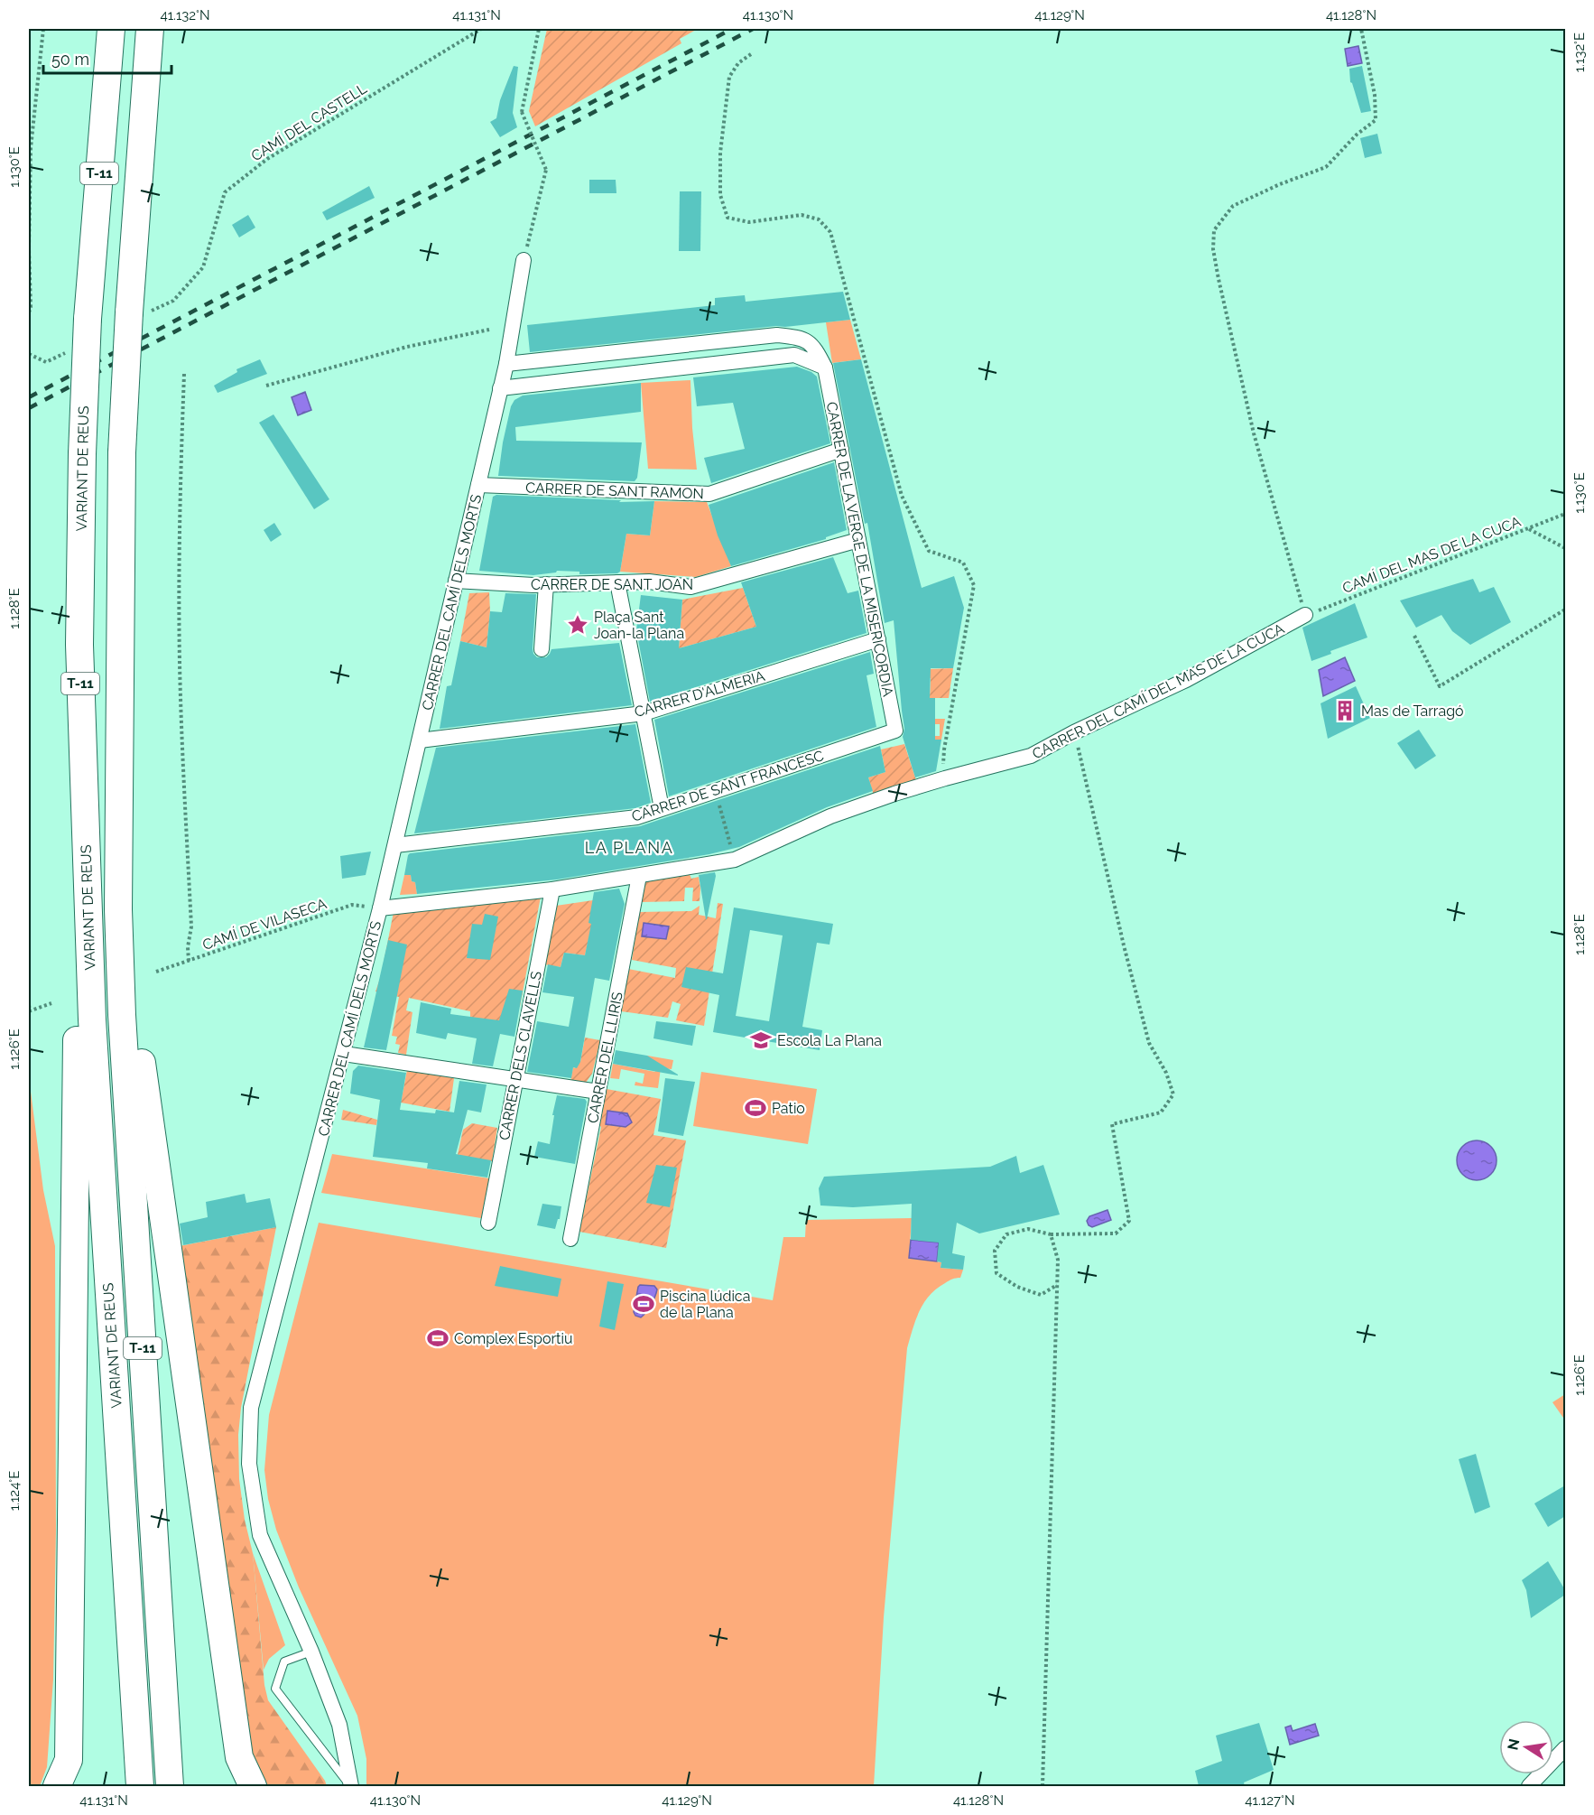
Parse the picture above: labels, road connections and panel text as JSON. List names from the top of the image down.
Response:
{
  "streets": {
    "highway": ["T-11", "VARIANT DE REUS"],
    "street": [
      "CARRER DE SANT RAMON",
      "CARRER DE LA VERGE DE LA MISERICORDIA",
      "CARRER DE SANT JOAN",
      "CARRER DEL CAMÍ DELS MORTS",
      "CARRER DEL CAMÍ DEL MAS DE LA CUCA",
      "CARRER D'ALMERIA",
      "CARRER DE SANT FRANCESC",
      "CARRER DELS CLAVELLS",
      "CARRER DEL LLIRIS"
    ],
    "path": ["CAMÍ DEL CASTELL", "CAMÍ DEL MAS DE LA CUCA", "CAMÍ DE VILASECA"]
  },
  "crossings": [
    ["CAMÍ DEL CASTELL", "VARIANT DE REUS"],
    ["CARRER DE SANT RAMON", "CARRER DE LA VERGE DE LA MISERICORDIA"],
    ["CARRER DE SANT RAMON", "CARRER DEL CAMÍ DELS MORTS"],
    ["CARRER DE LA VERGE DE LA MISERICORDIA", "CARRER DE SANT JOAN"],
    ["CARRER DE LA VERGE DE LA MISERICORDIA", "CARRER D'ALMERIA"],
    ["CARRER DE LA VERGE DE LA MISERICORDIA", "CARRER DE SANT FRANCESC"],
    ["CAMÍ DEL MAS DE LA CUCA", "CARRER DEL CAMÍ DEL MAS DE LA CUCA"],
    ["CARRER DE SANT JOAN", "CARRER DEL CAMÍ DELS MORTS"],
    ["CARRER DEL CAMÍ DELS MORTS", "CARRER DEL CAMÍ DEL MAS DE LA CUCA"],
    ["CARRER DEL CAMÍ DELS MORTS", "CARRER D'ALMERIA"],
    ["CARRER DEL CAMÍ DELS MORTS", "CARRER DE SANT FRANCESC"],
    ["CARRER DEL CAMÍ DELS MORTS", "CAMÍ DE VILASECA"],
    ["CARRER DEL CAMÍ DEL MAS DE LA CUCA", "CAMÍ DE VILASECA"],
    ["CARRER DEL CAMÍ DEL MAS DE LA CUCA", "CARRER DELS CLAVELLS"],
    ["CARRER DEL CAMÍ DEL MAS DE LA CUCA", "CARRER DEL LLIRIS"]
  ],
  "districts": ["LA PLANA"],
  "places": {
    "place": ["Plaça Sant Joan-la Plana"],
    "building": ["Mas de Tarragó"],
    "school or university": ["Escola La Plana"],
    "sports": ["Patio", "Piscina lúdica de la Plana", "Complex Esportiu"]
  },
  "scale_bar": "50 m",
  "north": "left",
  "coordinates": [
    "41.132°N",
    "41.131°N",
    "41.130°N",
    "41.129°N",
    "41.128°N",
    "1.132°E",
    "1.130°E",
    "1.128°E",
    "1.126°E",
    "1.124°E",
    "41.127°N"
  ]
}
